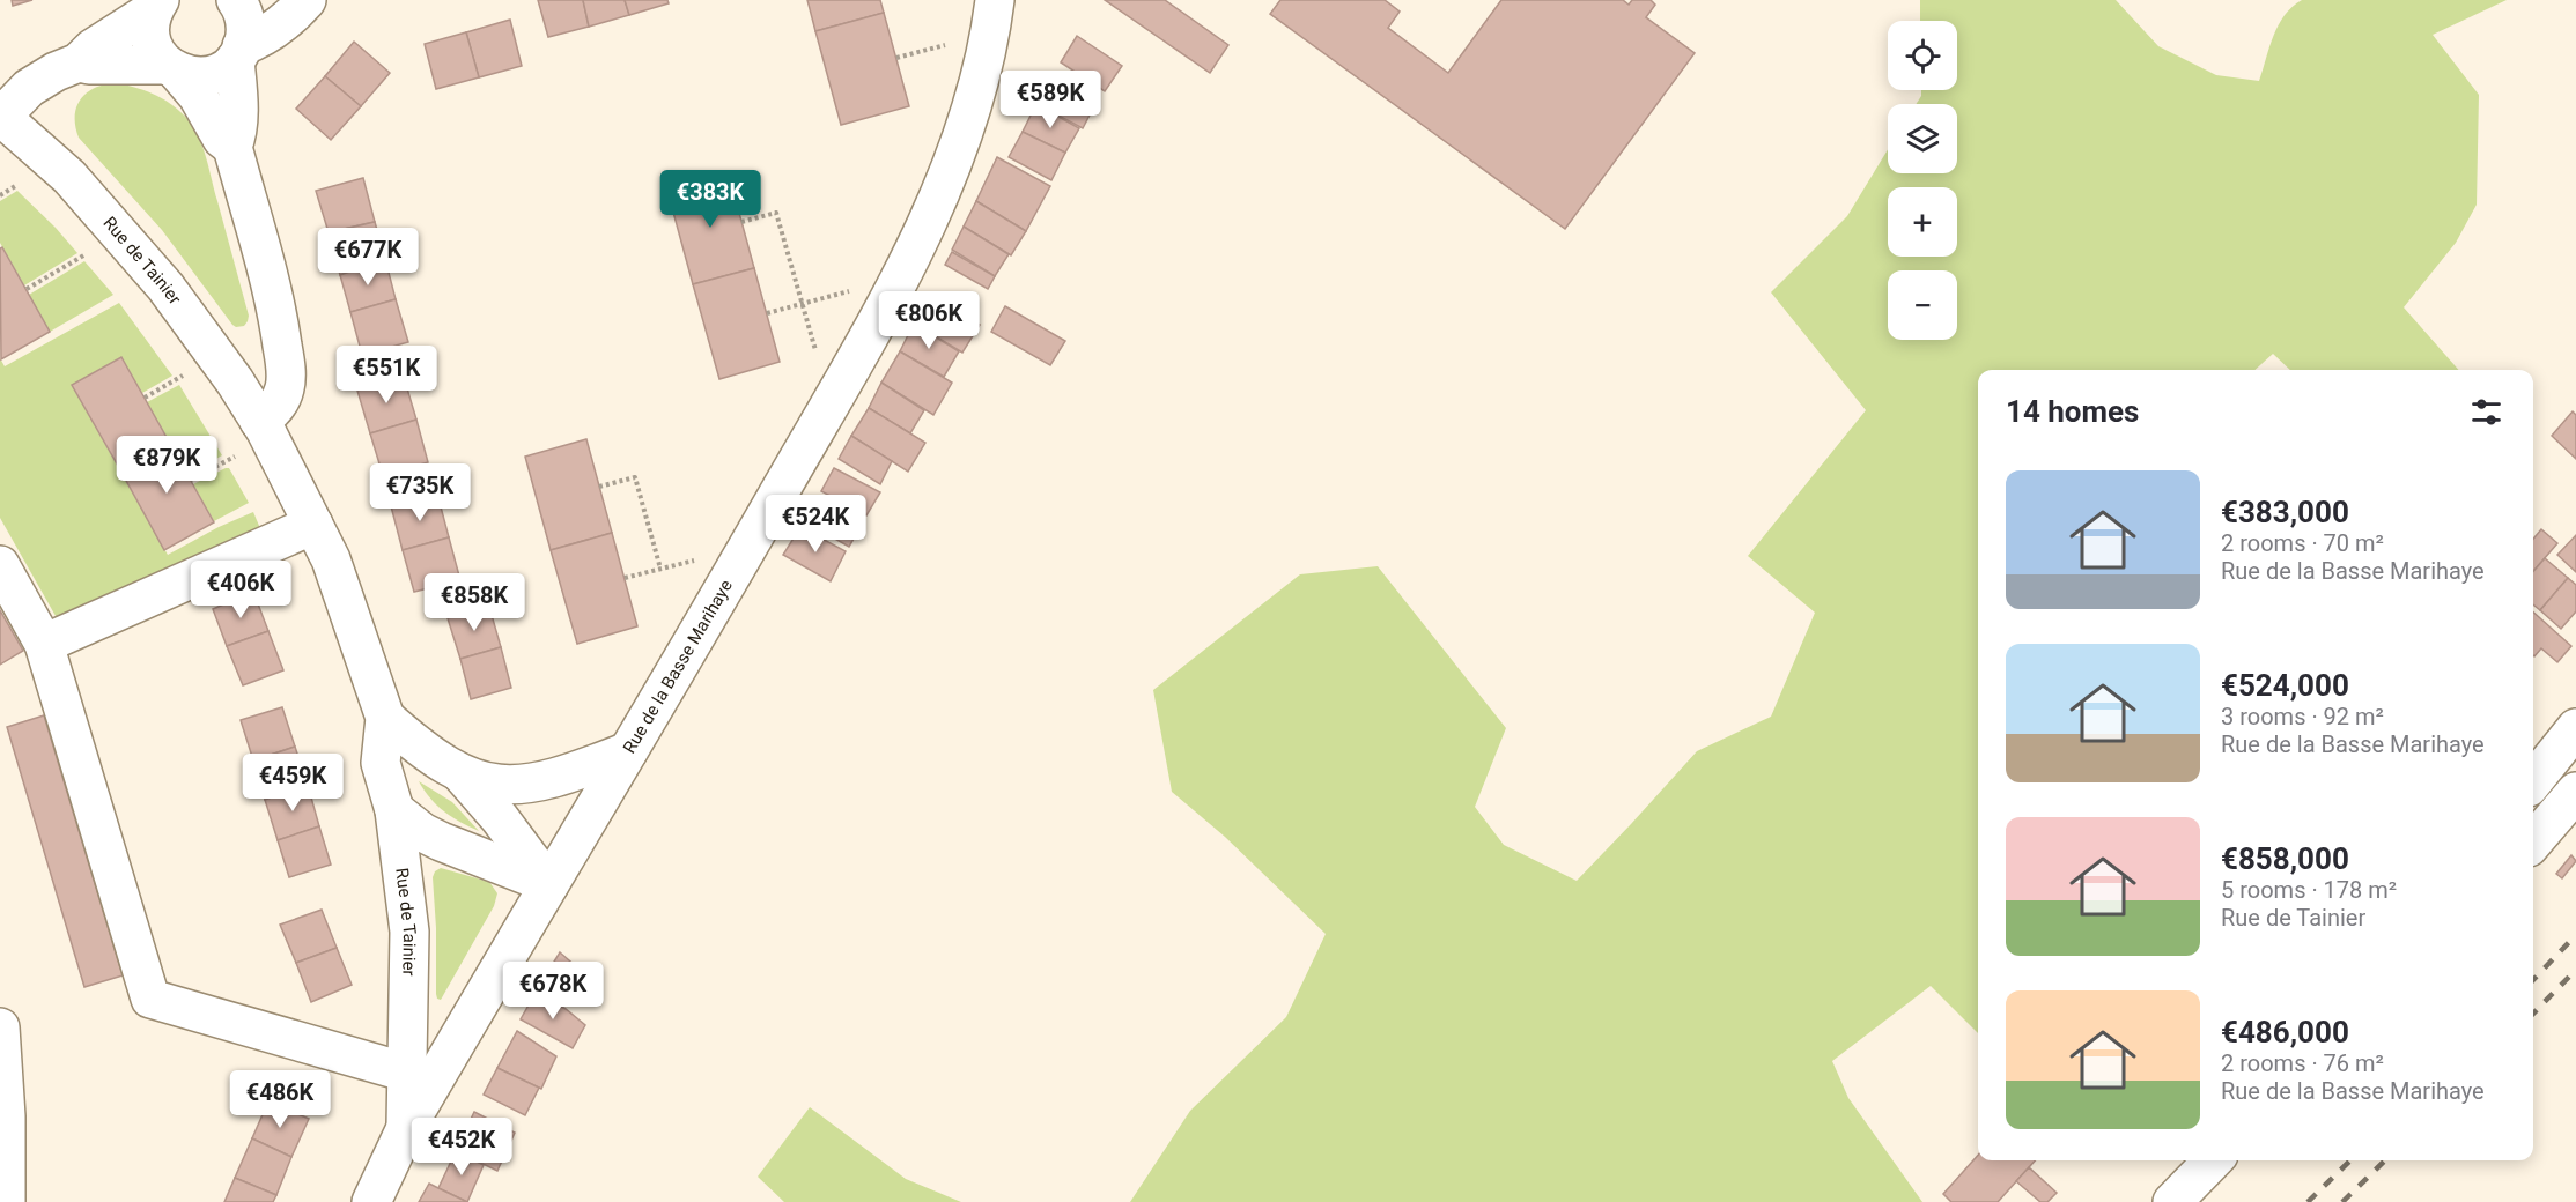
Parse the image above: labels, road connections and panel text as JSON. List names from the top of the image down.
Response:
{
  "streets": {
    "street": ["Rue de Tainier", "Rue de la Basse Marihaye"]
  },
  "crossings": [
    ["Rue de Tainier", "Rue de la Basse Marihaye"]
  ],
  "page": {
    "map_buttons": ["+", "−"],
    "price": [
      "€589K",
      "€383K",
      "€677K",
      "€806K",
      "€551K",
      "€879K",
      "€735K",
      "€524K",
      "€406K",
      "€858K",
      "€459K",
      "€678K",
      "€486K",
      "€452K"
    ],
    "heading": "14 homes",
    "list": [
      {
        "name": "€383,000",
        "note": "2 rooms · 70 m² · Rue de la Basse Marihaye"
      },
      {
        "name": "€524,000",
        "note": "3 rooms · 92 m² · Rue de la Basse Marihaye"
      },
      {
        "name": "€858,000",
        "note": "5 rooms · 178 m² · Rue de Tainier"
      },
      {
        "name": "€486,000",
        "note": "2 rooms · 76 m² · Rue de la Basse Marihaye"
      }
    ]
  }
}
